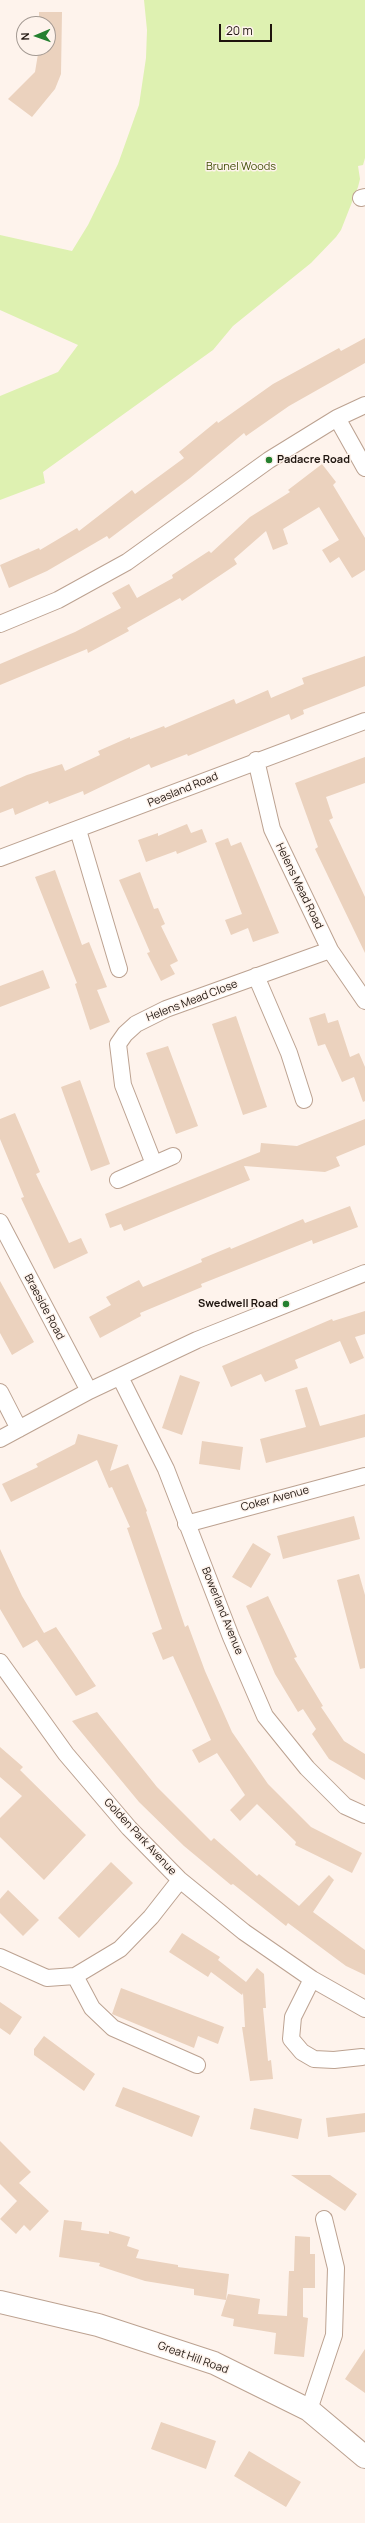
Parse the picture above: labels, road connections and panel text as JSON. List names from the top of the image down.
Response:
{
  "streets": {
    "street": [
      "Peasland Road",
      "Helens Mead Road",
      "Helens Mead Close",
      "Braeside Road",
      "Coker Avenue",
      "Bowerland Avenue",
      "Golden Park Avenue",
      "Great Hill Road"
    ]
  },
  "crossings": [
    ["Peasland Road", "Helens Mead Road"],
    ["Helens Mead Road", "Helens Mead Close"],
    ["Coker Avenue", "Bowerland Avenue"]
  ],
  "parks": ["Brunel Woods"],
  "places": ["Padacre Road", "Swedwell Road"],
  "scale_bar": "20 m",
  "north": "left"
}
